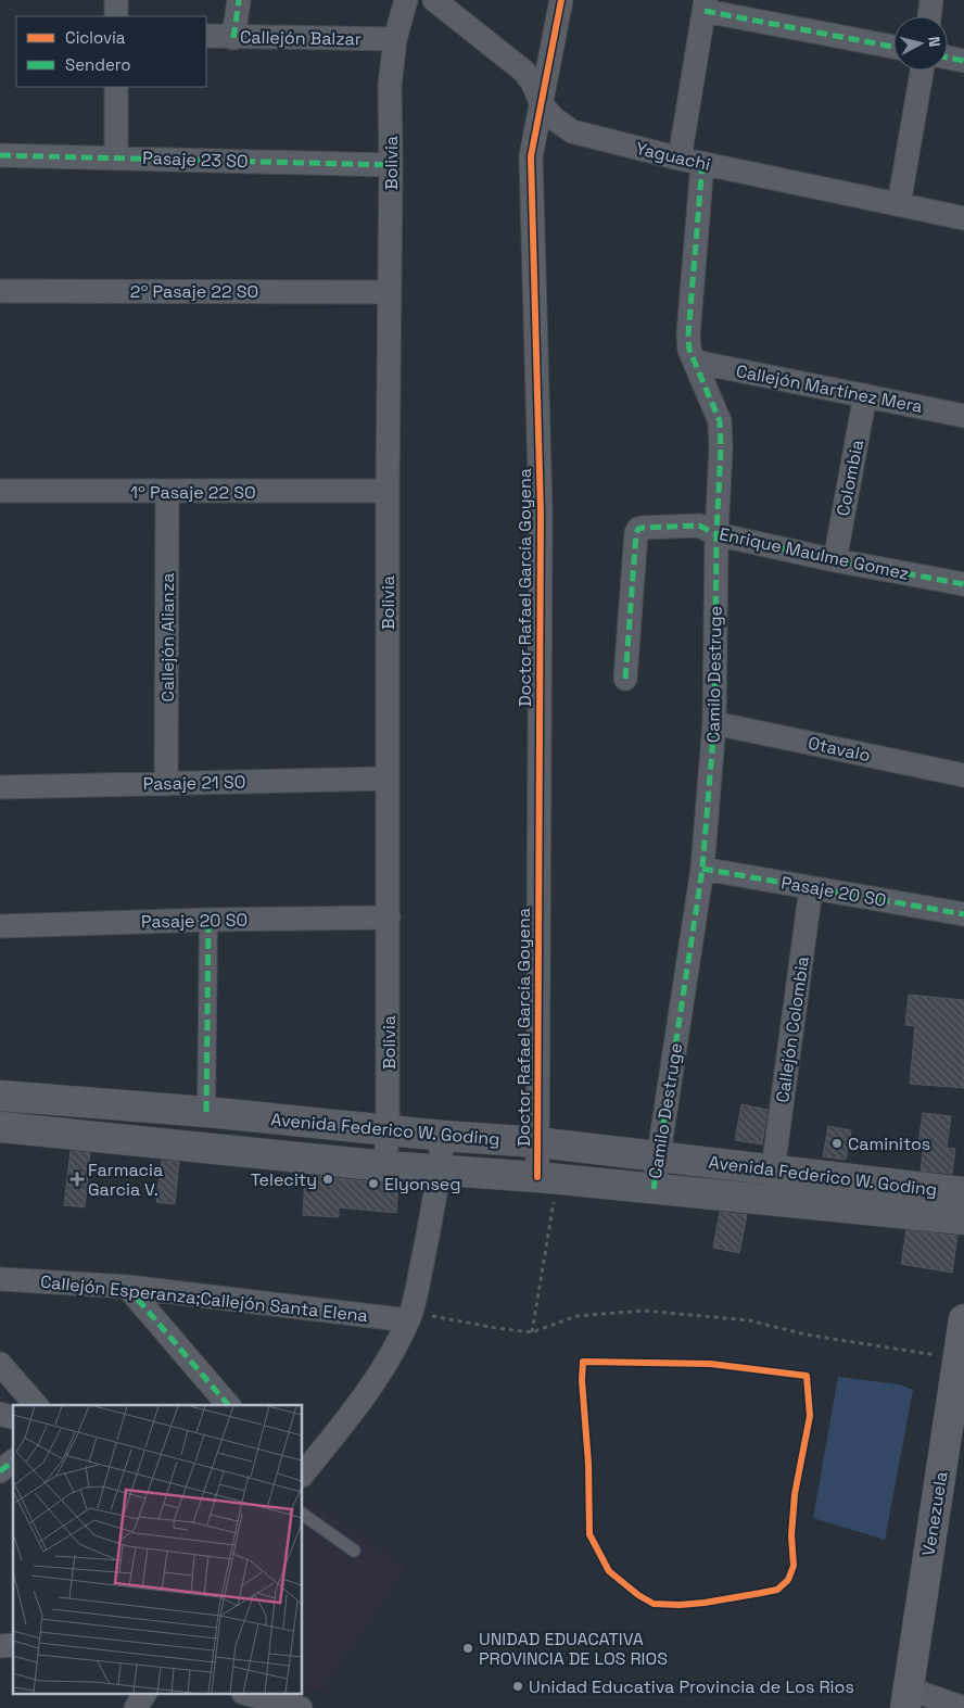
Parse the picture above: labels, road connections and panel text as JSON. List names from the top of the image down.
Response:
{
  "streets": {
    "main road": ["Venezuela"],
    "street": [
      "Callejón Balzar",
      "Yaguachi",
      "Pasaje 23 SO",
      "Bolivia",
      "2º Pasaje 22 SO",
      "Callejón Martínez Mera",
      "Colombia",
      "1º Pasaje 22 SO",
      "Enrique Maulme Gomez",
      "Doctor Rafael García Goyena",
      "Callejón Alianza",
      "Camilo Destruge",
      "Otavalo",
      "Pasaje 21 SO",
      "Pasaje 20 SO",
      "Callejón Colombia",
      "Avenida Federico W. Goding",
      "Callejón Esperanza;Callejón Santa Elena"
    ]
  },
  "crossings": [
    ["Callejón Balzar", "Bolivia"],
    ["Yaguachi", "Doctor Rafael García Goyena"],
    ["Yaguachi", "Camilo Destruge"],
    ["Pasaje 23 SO", "Bolivia"],
    ["Bolivia", "2º Pasaje 22 SO"],
    ["Bolivia", "1º Pasaje 22 SO"],
    ["Bolivia", "Pasaje 21 SO"],
    ["Bolivia", "Pasaje 20 SO"],
    ["Bolivia", "Avenida Federico W. Goding"],
    ["Callejón Martínez Mera", "Colombia"],
    ["Callejón Martínez Mera", "Camilo Destruge"],
    ["Colombia", "Enrique Maulme Gomez"],
    ["1º Pasaje 22 SO", "Callejón Alianza"],
    ["Enrique Maulme Gomez", "Camilo Destruge"],
    ["Doctor Rafael García Goyena", "Avenida Federico W. Goding"],
    ["Callejón Alianza", "Pasaje 21 SO"],
    ["Camilo Destruge", "Otavalo"],
    ["Camilo Destruge", "Pasaje 20 SO"],
    ["Camilo Destruge", "Avenida Federico W. Goding"],
    ["Pasaje 20 SO", "Callejón Colombia"],
    ["Callejón Colombia", "Avenida Federico W. Goding"]
  ],
  "places": {
    "other": [
      "Caminitos",
      "Telecity",
      "Elyonseg",
      "UNIDAD EDUACATIVA PROVINCIA DE LOS RIOS",
      "Unidad Educativa Provincia de Los Rios"
    ],
    "health": ["Farmacia Garcia V."]
  },
  "legend": ["Ciclovía", "Sendero"],
  "north": "right"
}
